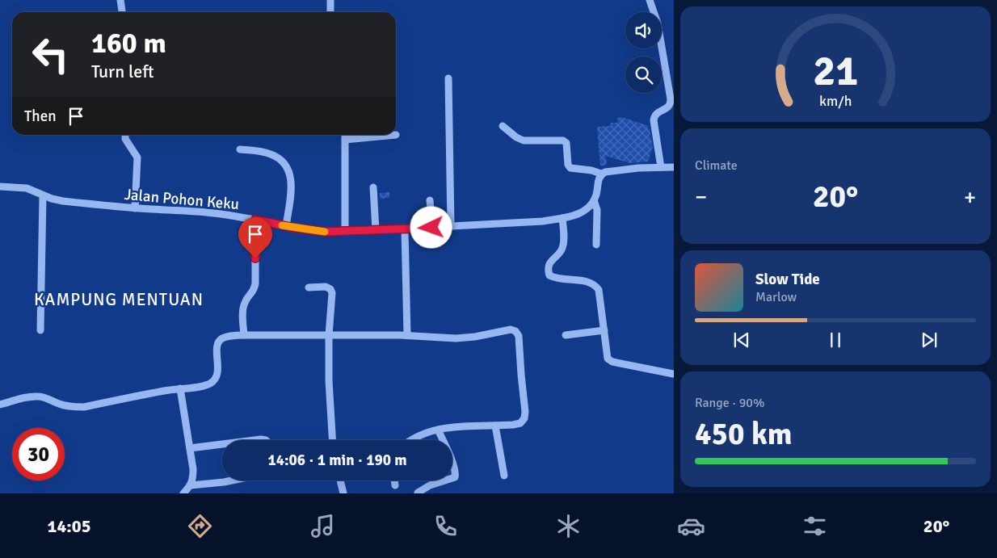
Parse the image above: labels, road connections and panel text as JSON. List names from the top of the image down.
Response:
{
  "streets": {
    "street": ["Jalan Pohon Keku"]
  },
  "districts": ["KAMPUNG MENTUAN"],
  "page": {
    "turn": ["160 m", "Turn left"],
    "then": "Then",
    "tile": [
      "Climate",
      ["Range · 90%", "450 km"]
    ],
    "heat": ["−", "20°", "+"],
    "song": ["Slow Tide", "Marlow"],
    "limit": "30",
    "trip": "14:06 · 1 min · 190 m",
    "tabs": ["14:05", "20°"],
    "gauge": ["21", "km/h"]
  }
}
